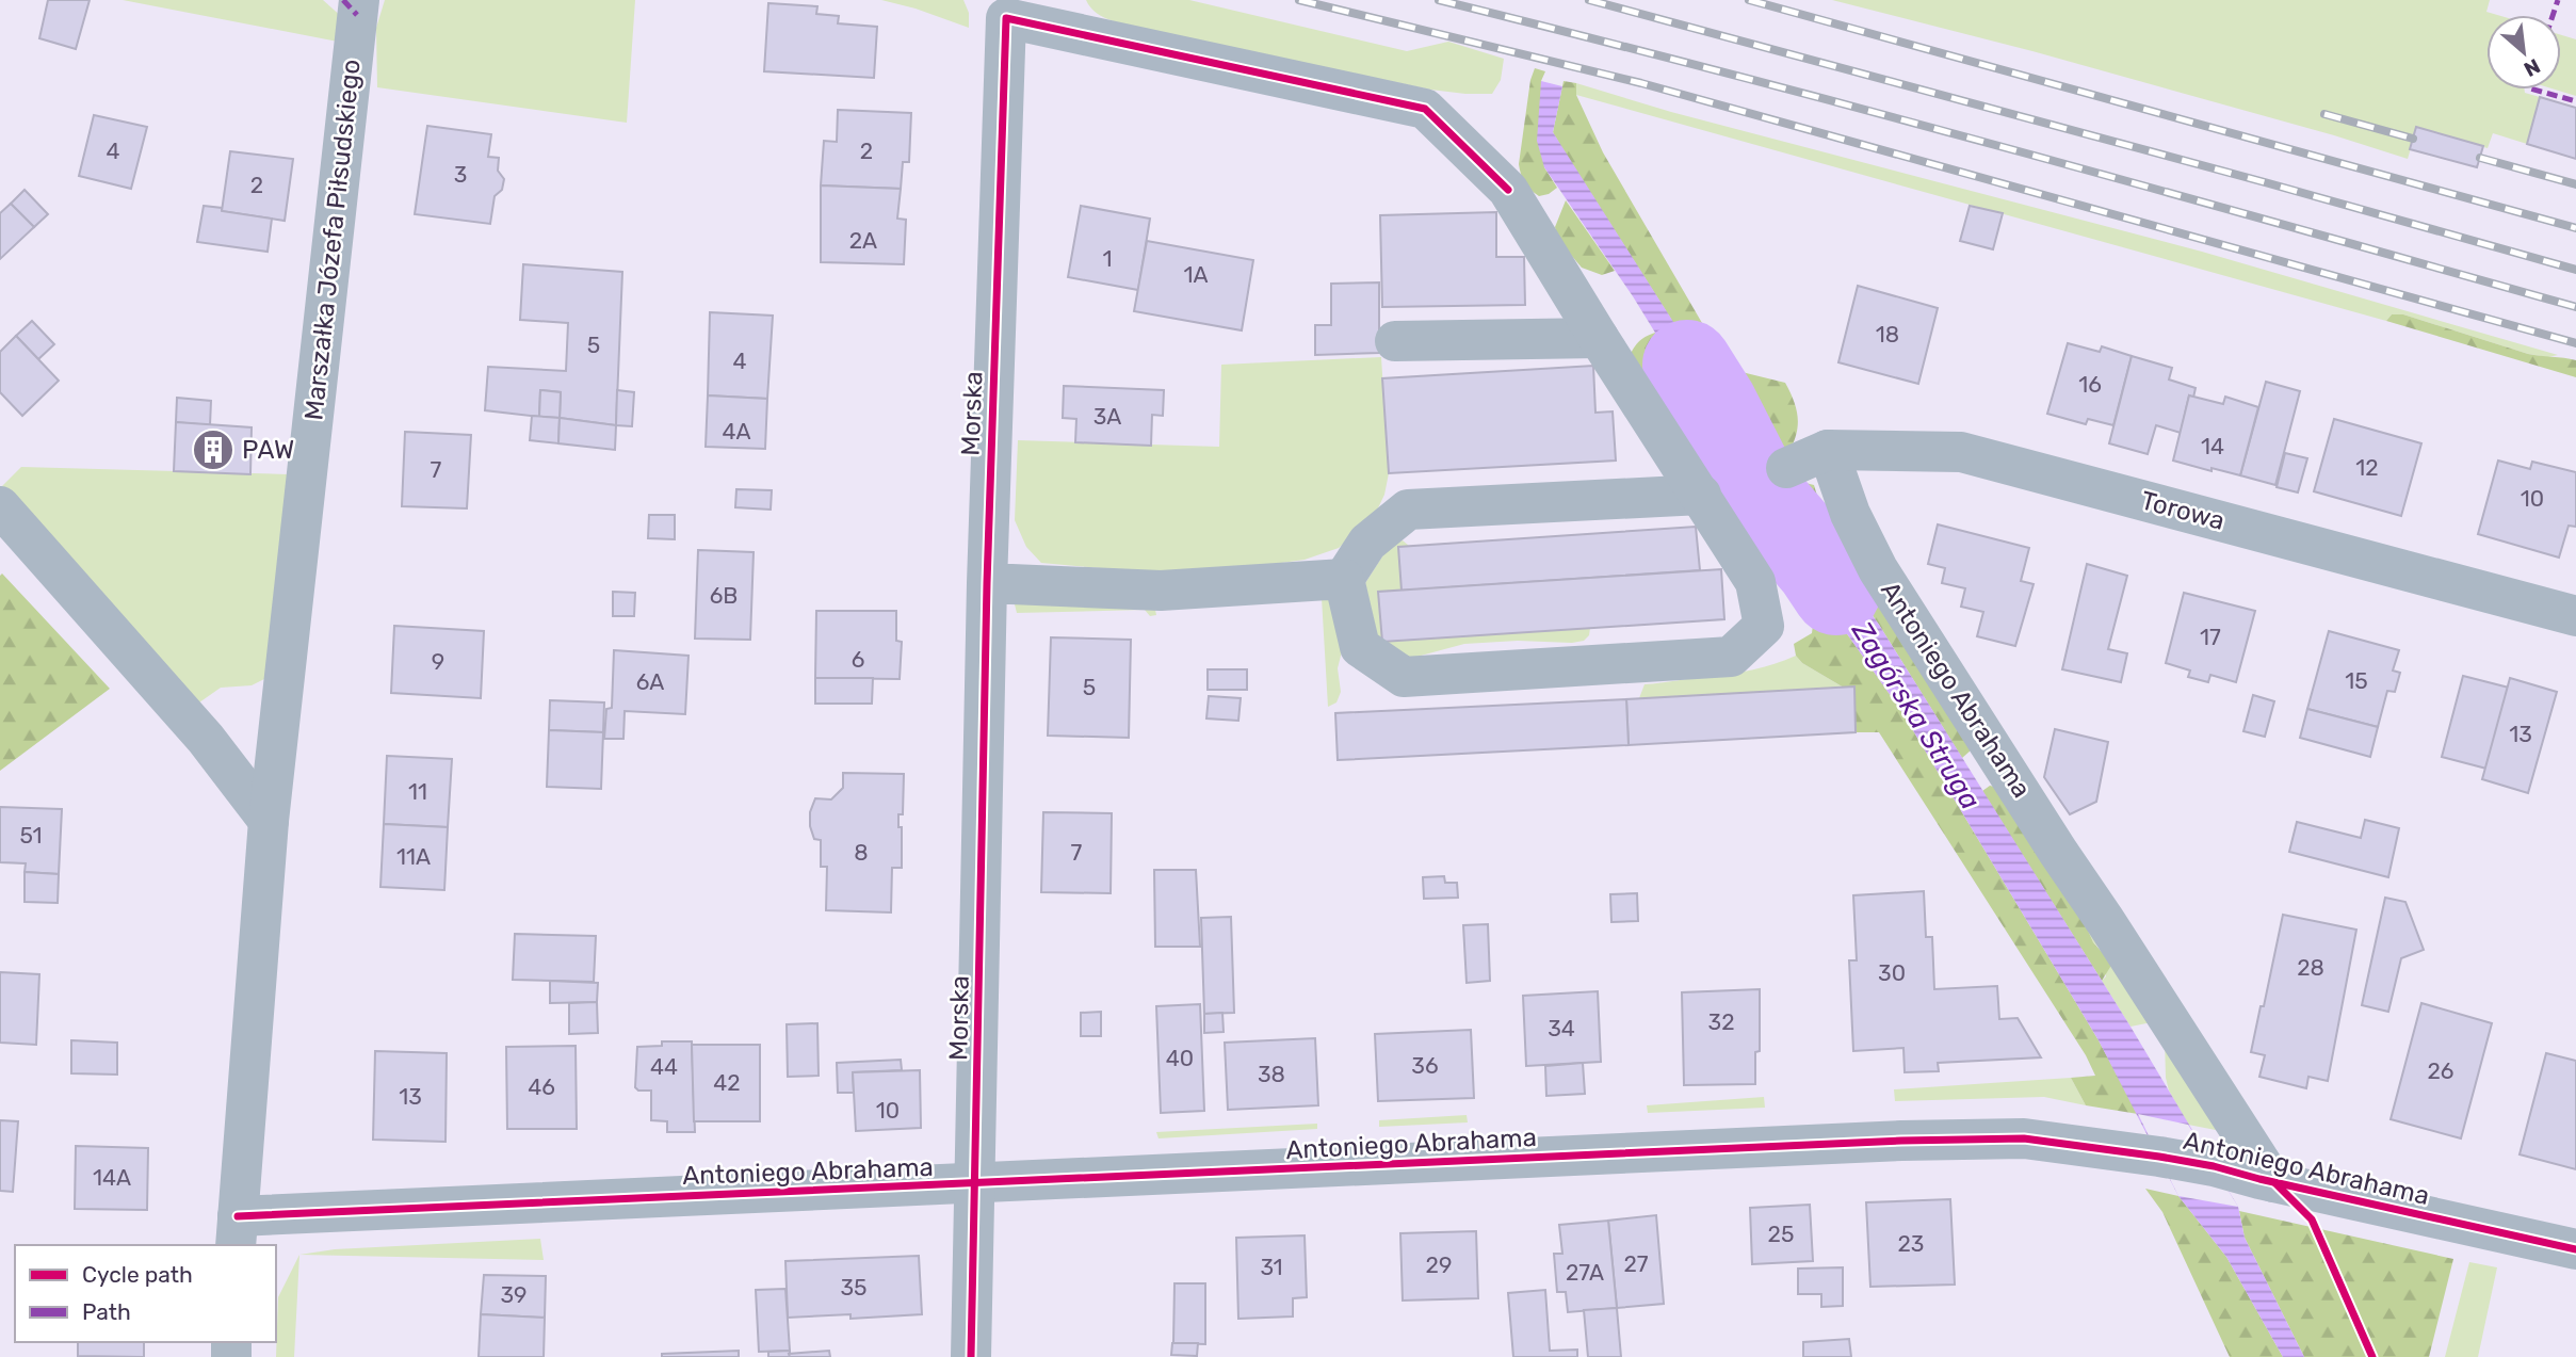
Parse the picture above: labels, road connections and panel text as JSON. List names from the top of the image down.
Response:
{
  "streets": {
    "street": [
      "Marszałka Józefa Piłsudskiego",
      "Morska",
      "Torowa",
      "Antoniego Abrahama"
    ]
  },
  "crossings": [
    ["Marszałka Józefa Piłsudskiego", "Antoniego Abrahama"],
    ["Morska", "Antoniego Abrahama"],
    ["Torowa", "Antoniego Abrahama"]
  ],
  "water": ["Zagórska Struga"],
  "places": {
    "building": ["PAW"]
  },
  "house_numbers": [
    "4",
    "2",
    "3",
    "2",
    "2A",
    "1",
    "1A",
    "18",
    "5",
    "4",
    "16",
    "3A",
    "4A",
    "14",
    "12",
    "7",
    "10",
    "6B",
    "17",
    "6",
    "9",
    "15",
    "6A",
    "5",
    "13",
    "11",
    "51",
    "8",
    "7",
    "11A",
    "28",
    "30",
    "32",
    "34",
    "40",
    "36",
    "44",
    "26",
    "38",
    "42",
    "46",
    "13",
    "10",
    "14A",
    "25",
    "23",
    "27",
    "29",
    "31",
    "27A",
    "35",
    "39"
  ],
  "legend": ["Cycle path", "Path"],
  "north": "bottom right"
}
